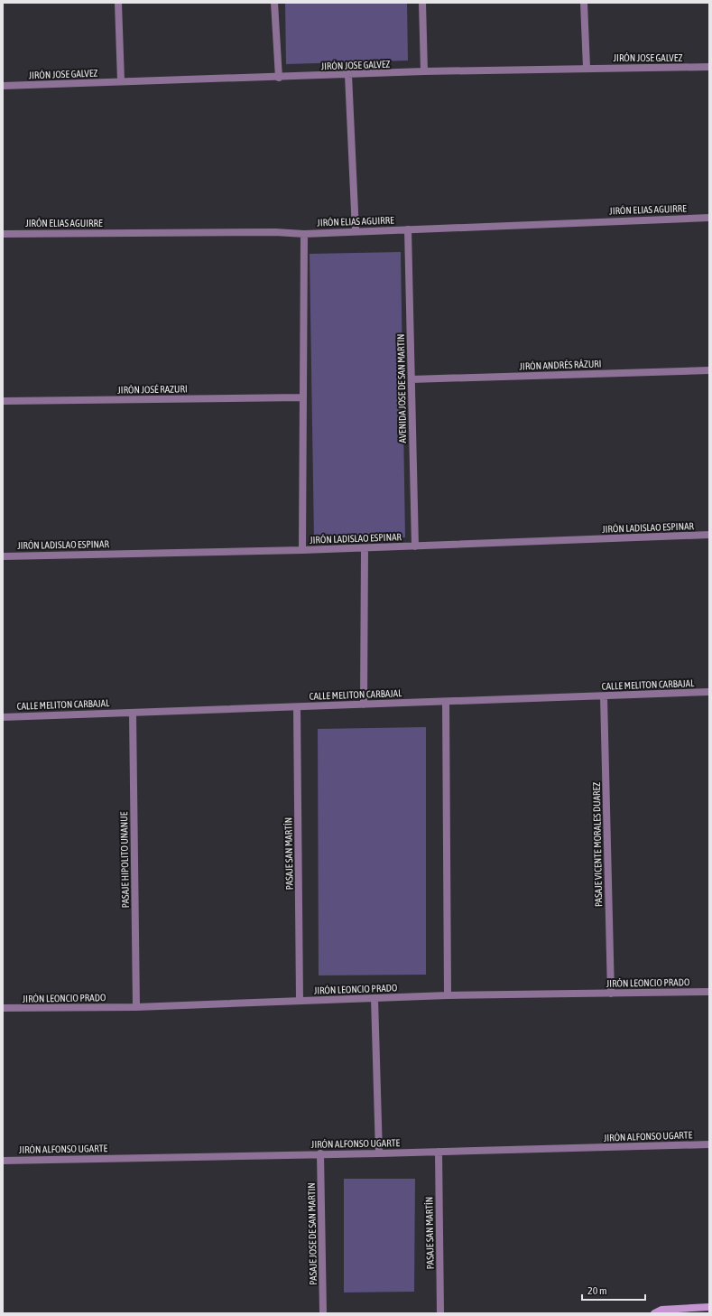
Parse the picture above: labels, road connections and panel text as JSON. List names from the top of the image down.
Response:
{
  "streets": {
    "street": [
      "JIRÓN JOSE GALVEZ",
      "JIRÓN ELIAS AGUIRRE",
      "JIRÓN ANDRÉS RÁZURI",
      "AVENIDA JOSE DE SAN MARTIN",
      "JIRÓN JOSÉ RAZURI",
      "JIRÓN LADISLAO ESPINAR",
      "CALLE MELITON CARBAJAL",
      "PASAJE VICENTE MORALES DUAREZ",
      "PASAJE SAN MARTÍN",
      "PASAJE HIPOLITO UNANUE",
      "JIRÓN LEONCIO PRADO",
      "JIRÓN ALFONSO UGARTE",
      "PASAJE JOSE DE SAN MARTIN"
    ]
  },
  "crossings": [
    ["JIRÓN ELIAS AGUIRRE", "AVENIDA JOSE DE SAN MARTIN"],
    ["JIRÓN ANDRÉS RÁZURI", "AVENIDA JOSE DE SAN MARTIN"],
    ["AVENIDA JOSE DE SAN MARTIN", "JIRÓN LADISLAO ESPINAR"],
    ["CALLE MELITON CARBAJAL", "PASAJE VICENTE MORALES DUAREZ"],
    ["CALLE MELITON CARBAJAL", "PASAJE SAN MARTÍN"],
    ["CALLE MELITON CARBAJAL", "PASAJE HIPOLITO UNANUE"],
    ["PASAJE VICENTE MORALES DUAREZ", "JIRÓN LEONCIO PRADO"],
    ["PASAJE SAN MARTÍN", "JIRÓN LEONCIO PRADO"],
    ["PASAJE SAN MARTÍN", "JIRÓN ALFONSO UGARTE"],
    ["PASAJE HIPOLITO UNANUE", "JIRÓN LEONCIO PRADO"],
    ["JIRÓN ALFONSO UGARTE", "PASAJE JOSE DE SAN MARTIN"]
  ],
  "scale_bar": "20 m"
}
